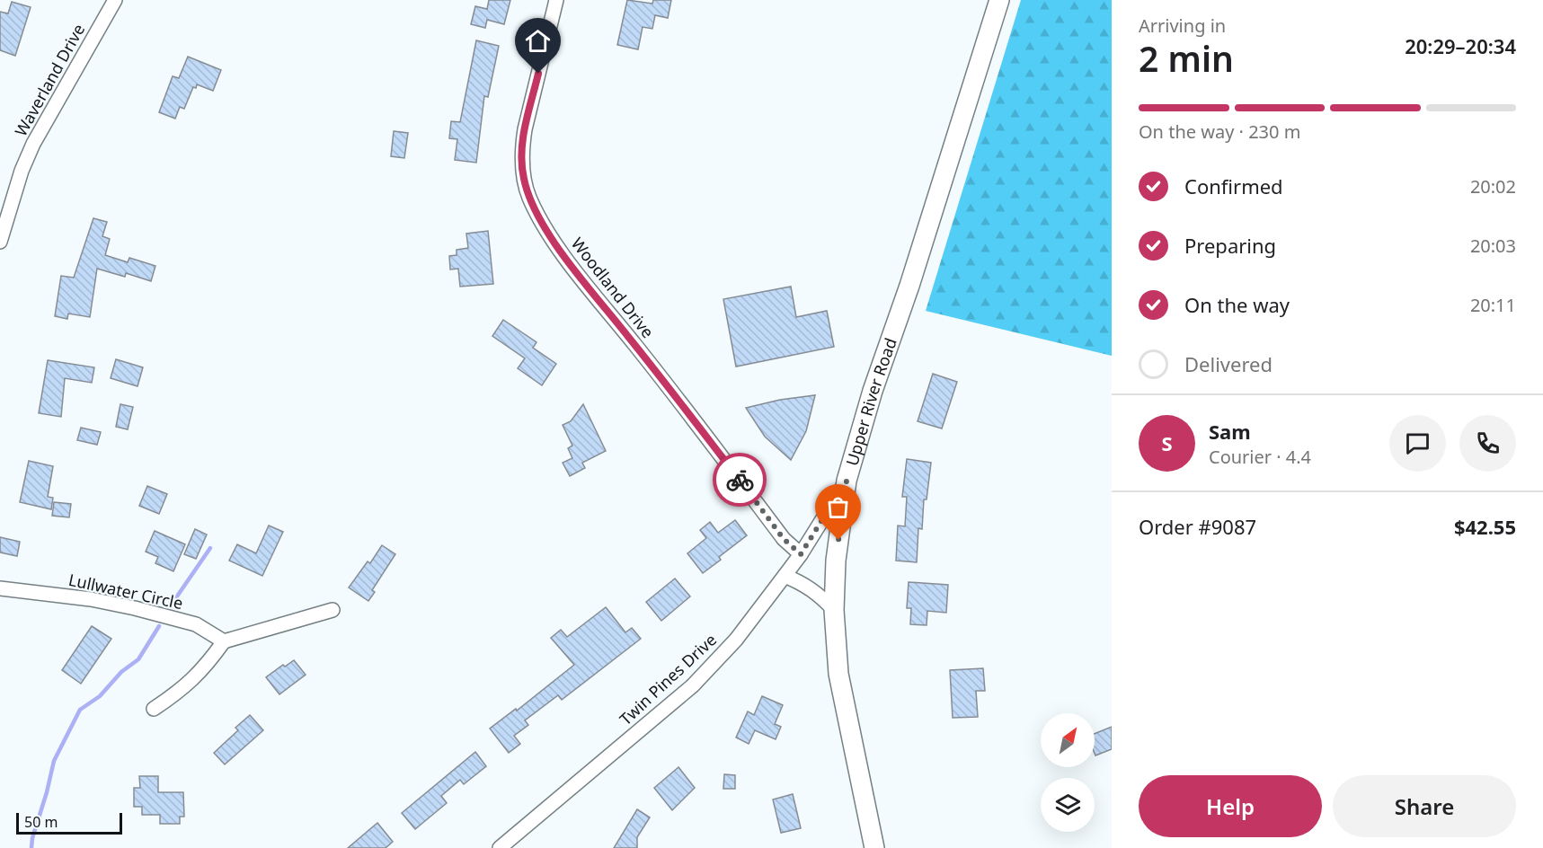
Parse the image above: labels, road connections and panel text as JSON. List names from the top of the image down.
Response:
{
  "streets": {
    "street": [
      "Waverland Drive",
      "Woodland Drive",
      "Upper River Road",
      "Lullwater Circle",
      "Twin Pines Drive"
    ]
  },
  "crossings": [
    ["Woodland Drive", "Twin Pines Drive"],
    ["Upper River Road", "Twin Pines Drive"]
  ],
  "scale_bar": "50 m",
  "north": "top right",
  "page": {
    "heading": ["2 min", "Arriving in", "20:29–20:34"],
    "panel": [
      "Sam",
      "Courier · 4.4",
      "Order #9087",
      "$42.55"
    ],
    "bar": "On the way · 230 m",
    "list": [
      ["Confirmed", "20:02"],
      ["Preparing", "20:03"],
      ["On the way", "20:11"],
      "Delivered"
    ],
    "round": "S",
    "buttons": ["Help", "Share"],
    "scale": "50 m"
  }
}
